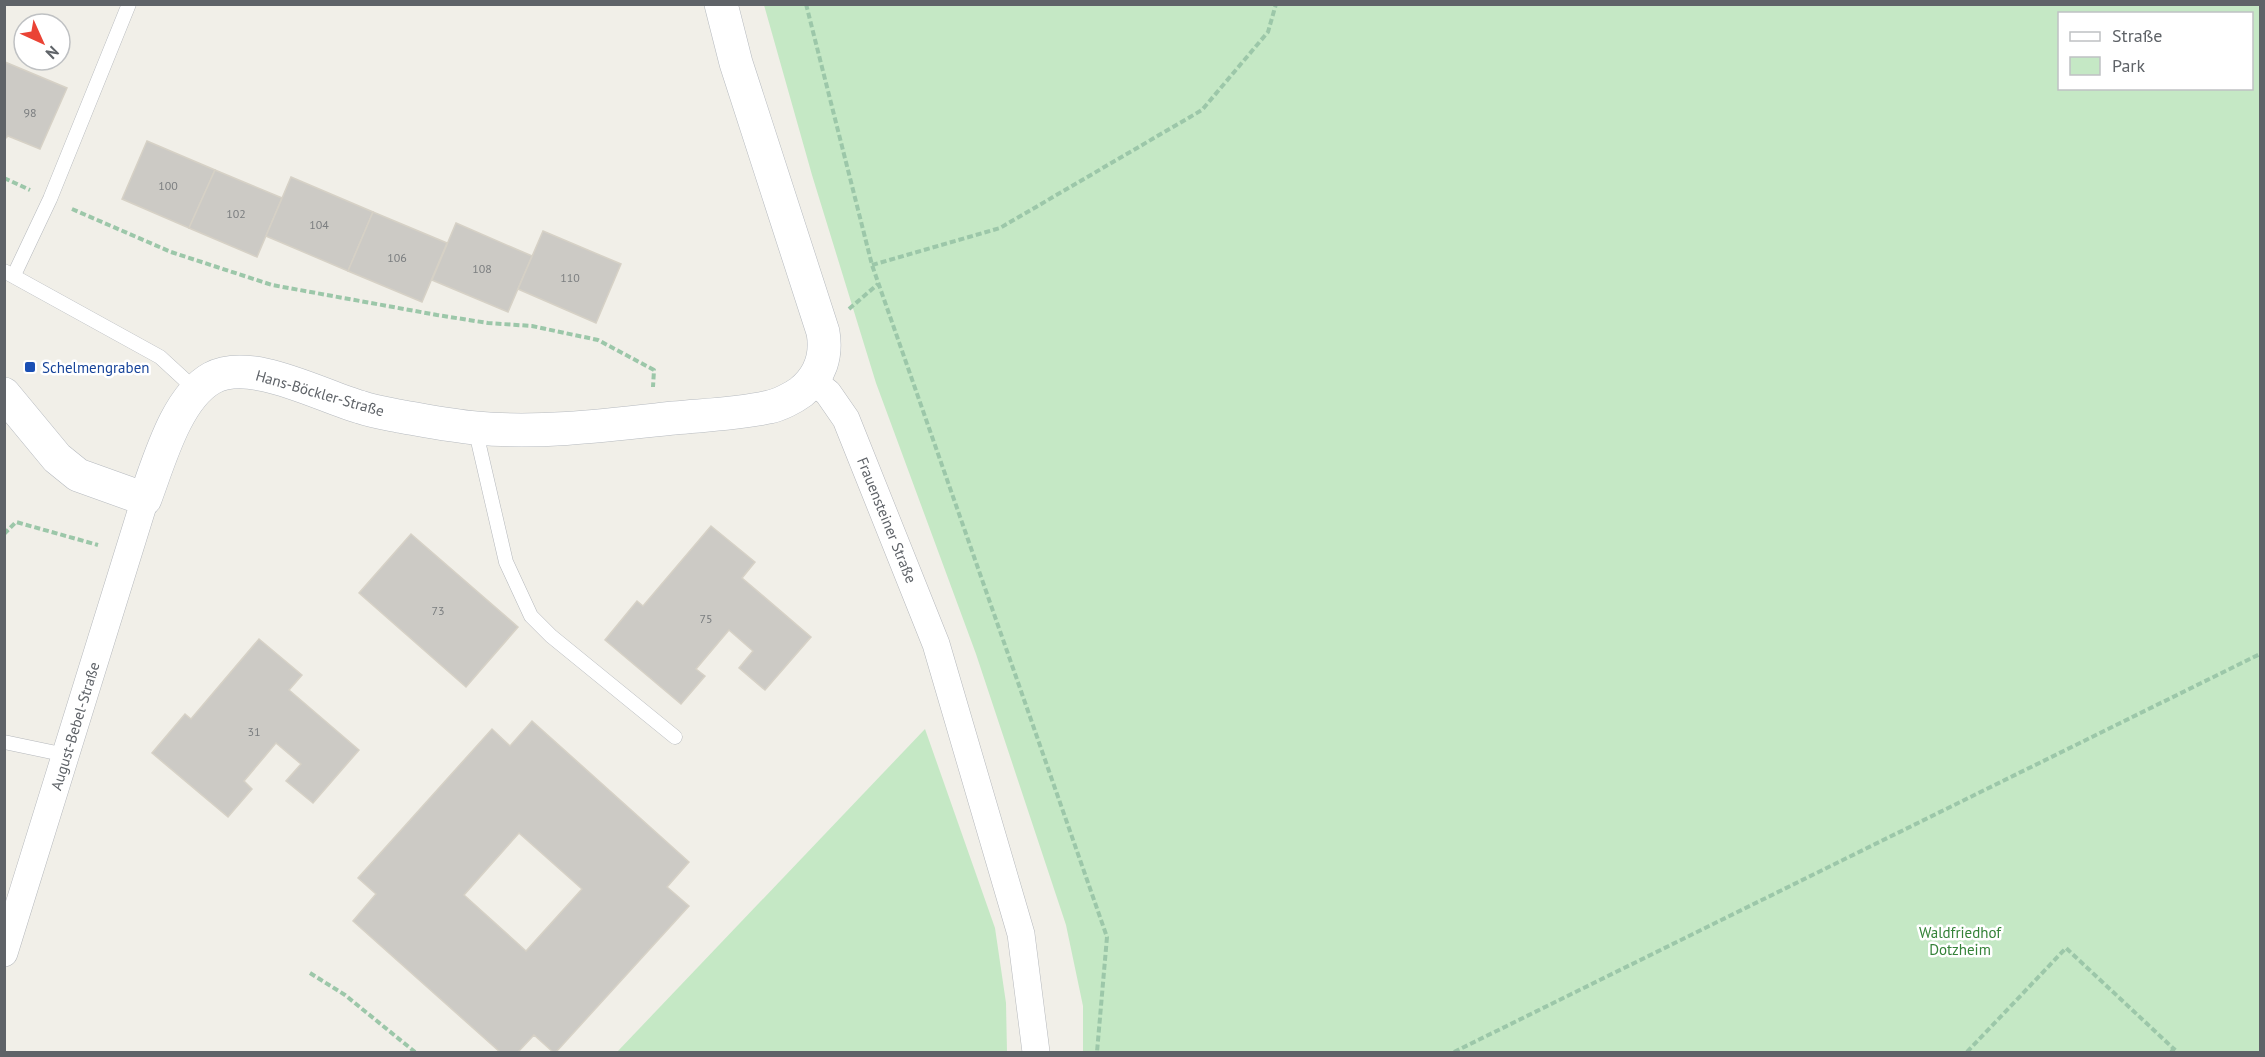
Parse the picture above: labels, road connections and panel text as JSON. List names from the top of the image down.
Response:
{
  "streets": {
    "street": ["Hans-Böckler-Straße", "Frauensteiner Straße", "August-Bebel-Straße"]
  },
  "crossings": [
    ["Hans-Böckler-Straße", "Frauensteiner Straße"],
    ["Hans-Böckler-Straße", "August-Bebel-Straße"]
  ],
  "parks": ["Waldfriedhof Dotzheim"],
  "places": {
    "transit": ["Schelmengraben"]
  },
  "house_numbers": [
    "98",
    "100",
    "102",
    "104",
    "106",
    "108",
    "110",
    "73",
    "75",
    "31"
  ],
  "legend": ["Straße", "Park"],
  "north": "bottom right"
}
